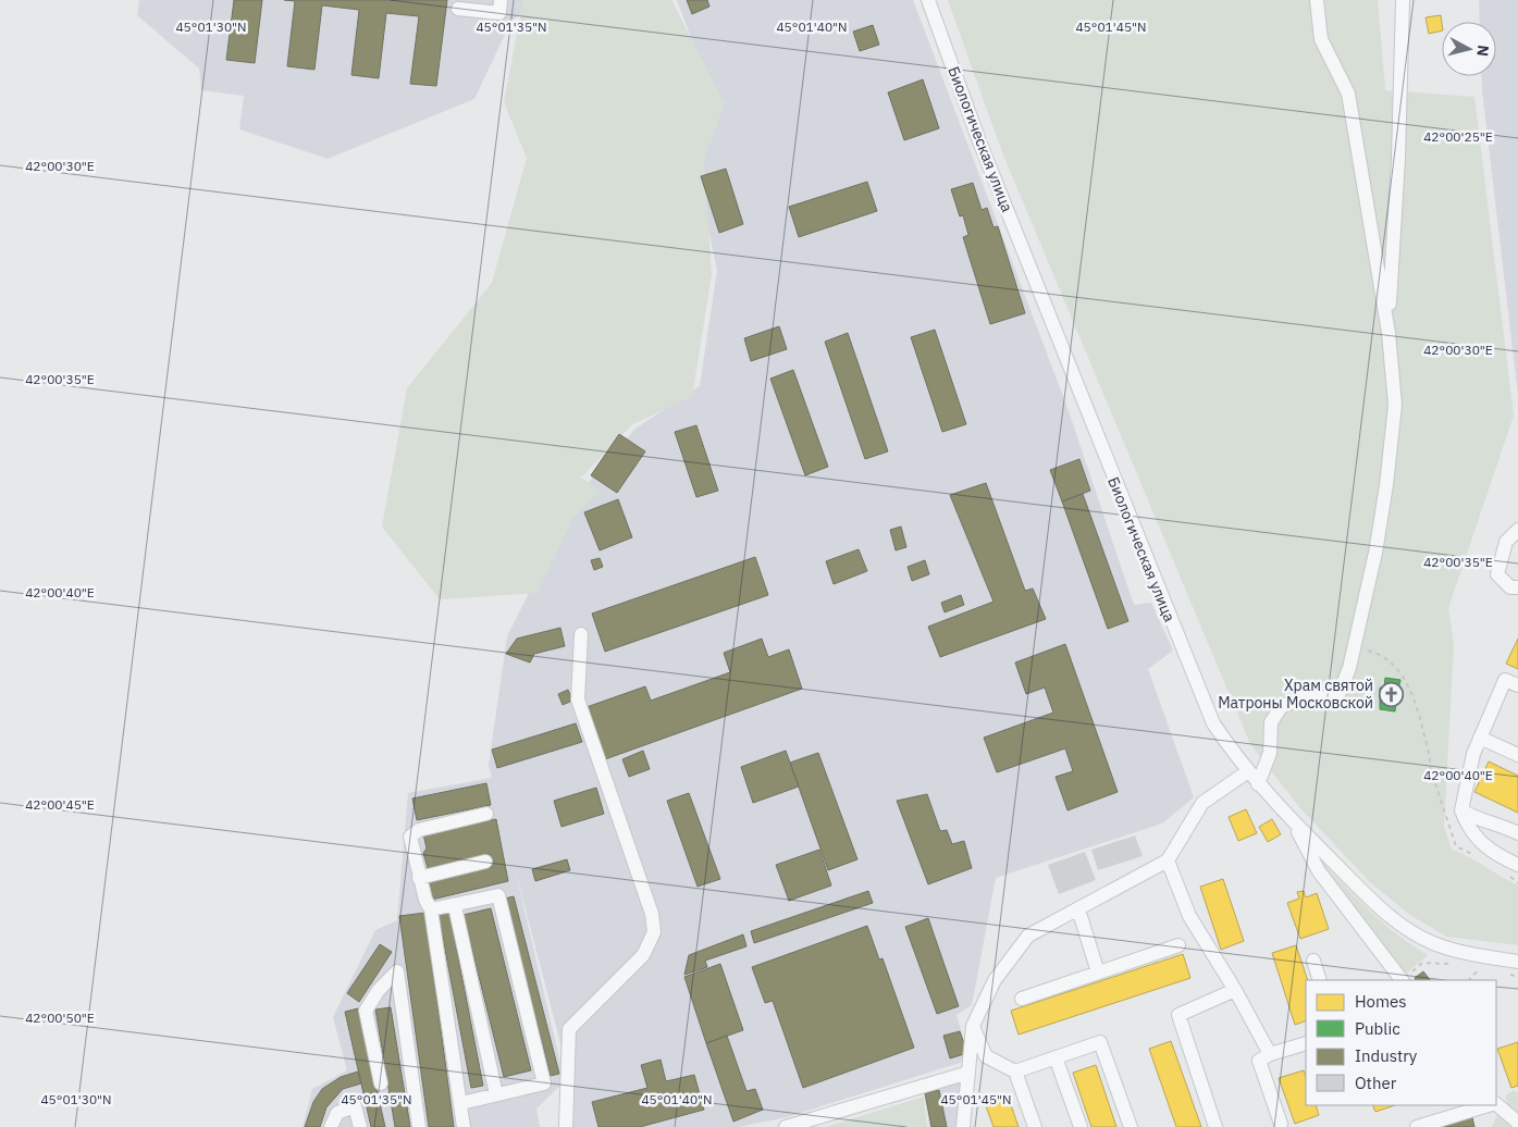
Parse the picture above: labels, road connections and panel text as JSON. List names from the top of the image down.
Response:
{
  "streets": {
    "street": ["Биологическая улица"]
  },
  "places": {
    "church": ["Храм святой Матроны Московской"]
  },
  "legend": [
    "Homes",
    "Public",
    "Industry",
    "Other"
  ],
  "north": "right",
  "coordinates": [
    "45°01'30\"N",
    "45°01'35\"N",
    "45°01'40\"N",
    "45°01'45\"N",
    "42°00'25\"E",
    "42°00'30\"E",
    "42°00'35\"E",
    "42°00'40\"E",
    "42°00'45\"E",
    "42°00'50\"E"
  ]
}
